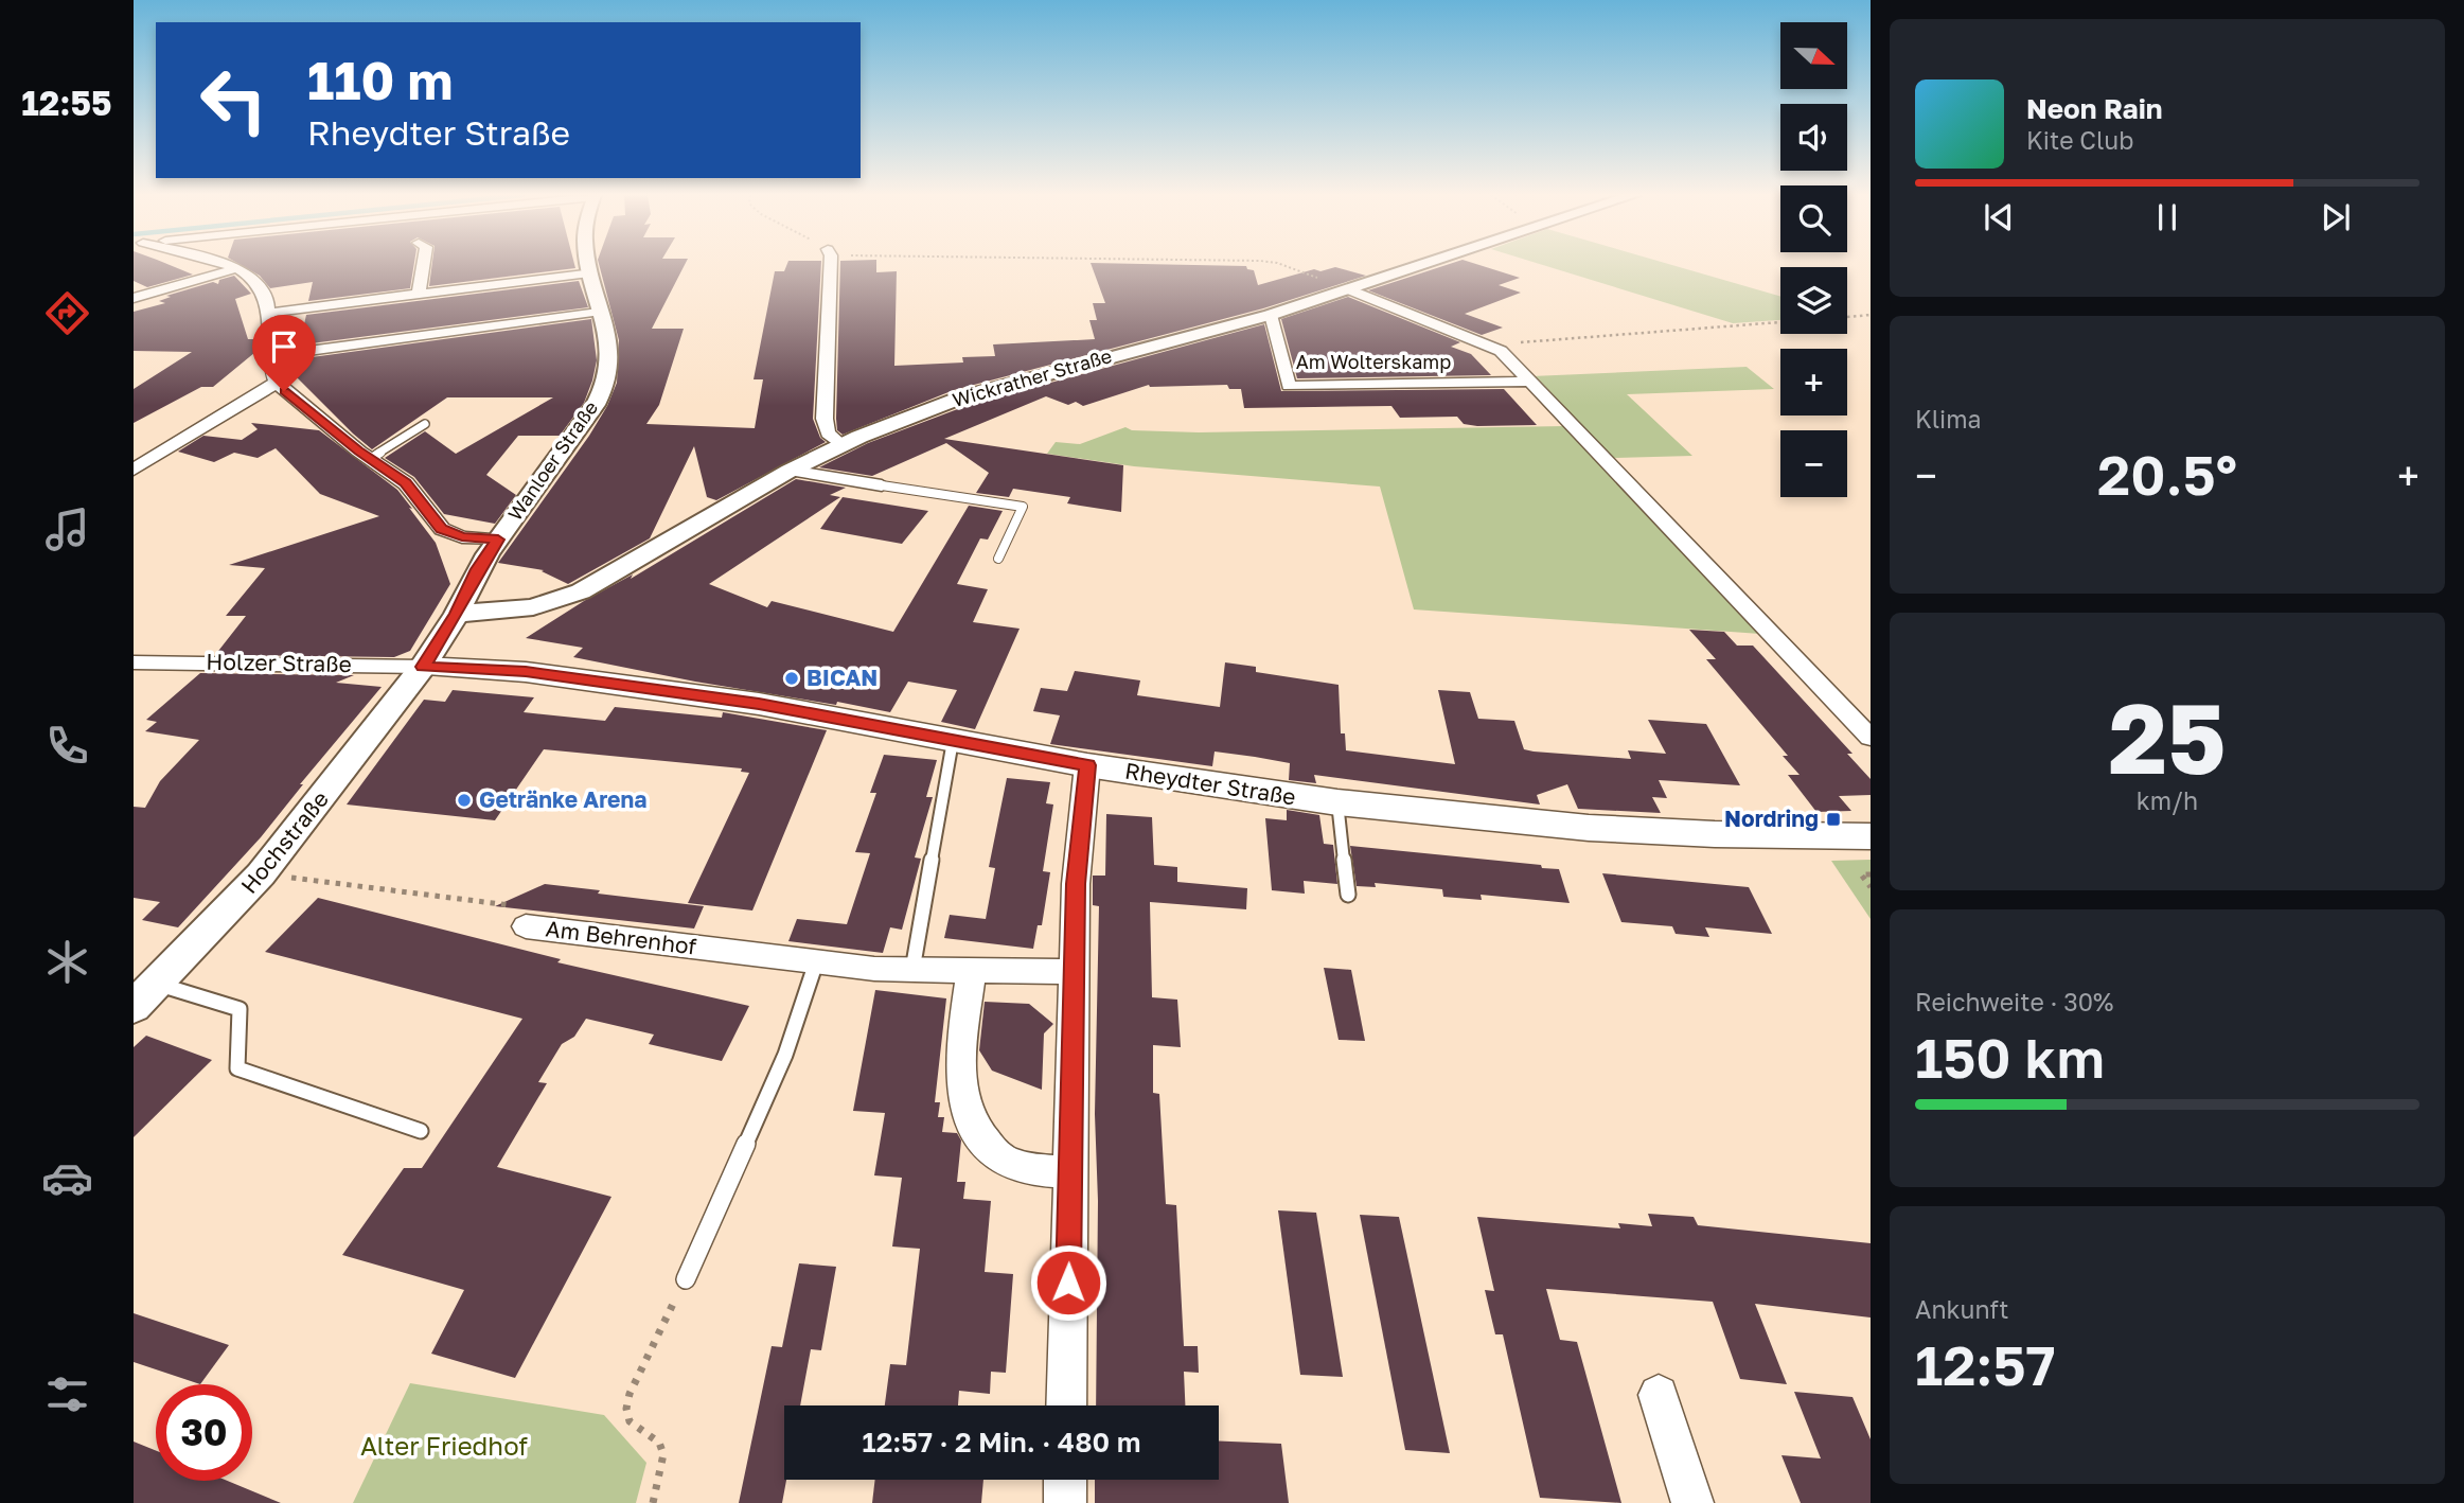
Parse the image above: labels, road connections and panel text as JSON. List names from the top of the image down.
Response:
{
  "streets": {
    "main road": ["Rheydter Straße"],
    "street": [
      "Am Wolterskamp",
      "Wickrather Straße",
      "Wanloer Straße",
      "Holzer Straße",
      "Hochstraße",
      "Am Behrenhof"
    ]
  },
  "crossings": [
    ["Am Wolterskamp", "Wickrather Straße"],
    ["Wickrather Straße", "Wanloer Straße"],
    ["Wanloer Straße", "Holzer Straße"],
    ["Wanloer Straße", "Rheydter Straße"],
    ["Wanloer Straße", "Hochstraße"],
    ["Holzer Straße", "Rheydter Straße"],
    ["Holzer Straße", "Hochstraße"],
    ["Rheydter Straße", "Hochstraße"],
    ["Hochstraße", "Am Behrenhof"]
  ],
  "parks": ["Alter Friedhof"],
  "places": {
    "other": ["BICAN", "Getränke Arena"],
    "transit": ["Nordring"]
  },
  "north": "right",
  "page": {
    "tabs": "12:55",
    "map_buttons": ["+", "−"],
    "turn": ["110 m", "Rheydter Straße"],
    "song": ["Neon Rain", "Kite Club"],
    "tile": [
      "Klima",
      ["25", "km/h"],
      ["Reichweite · 30%", "150 km"],
      ["Ankunft", "12:57"]
    ],
    "heat": ["−", "20.5°", "+"],
    "limit": "30",
    "trip": "12:57 · 2 Min. · 480 m"
  }
}
